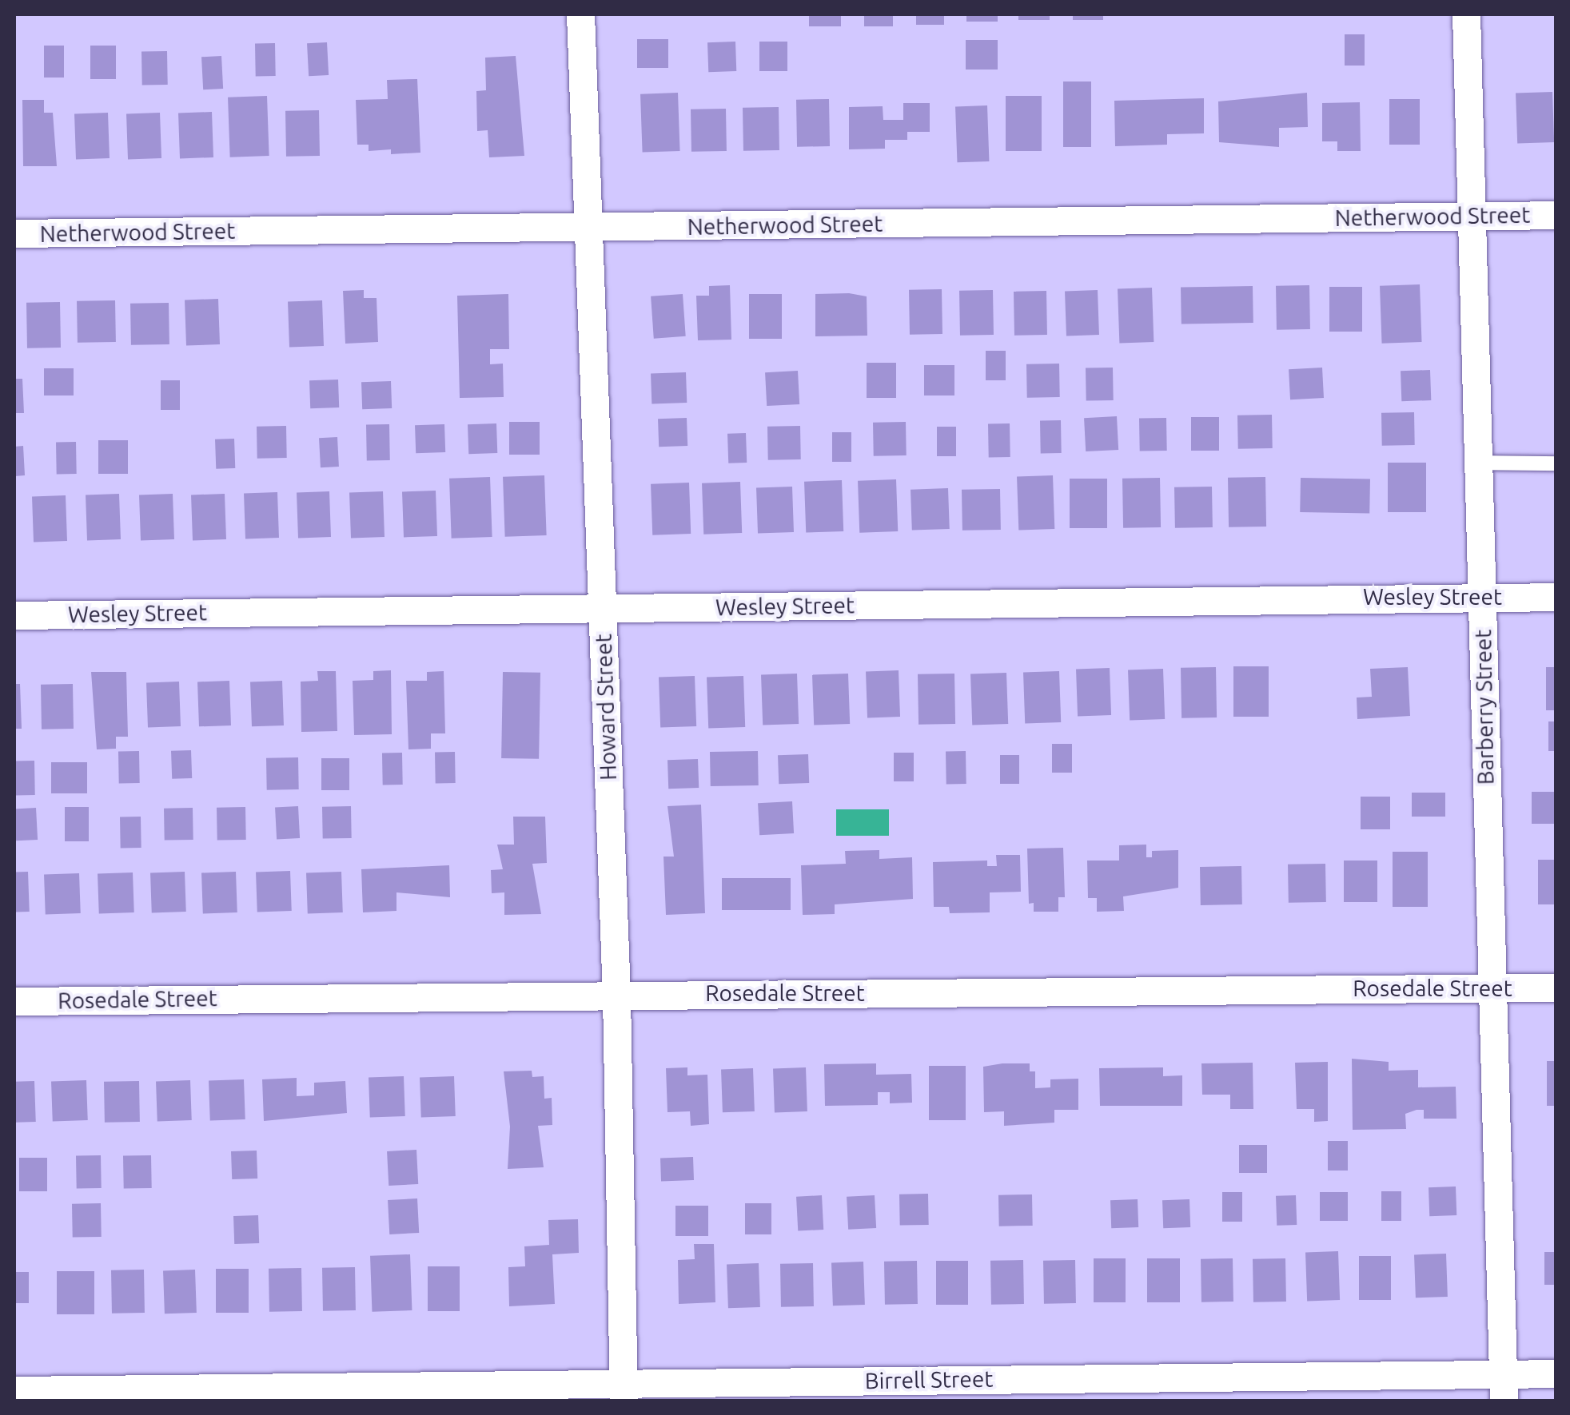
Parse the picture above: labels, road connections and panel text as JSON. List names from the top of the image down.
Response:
{
  "streets": {
    "street": [
      "Netherwood Street",
      "Wesley Street",
      "Howard Street",
      "Barberry Street",
      "Rosedale Street",
      "Birrell Street"
    ]
  },
  "crossings": [
    ["Netherwood Street", "Howard Street"],
    ["Netherwood Street", "Barberry Street"],
    ["Wesley Street", "Howard Street"],
    ["Wesley Street", "Barberry Street"],
    ["Howard Street", "Rosedale Street"],
    ["Howard Street", "Birrell Street"],
    ["Barberry Street", "Rosedale Street"],
    ["Barberry Street", "Birrell Street"]
  ]
}
